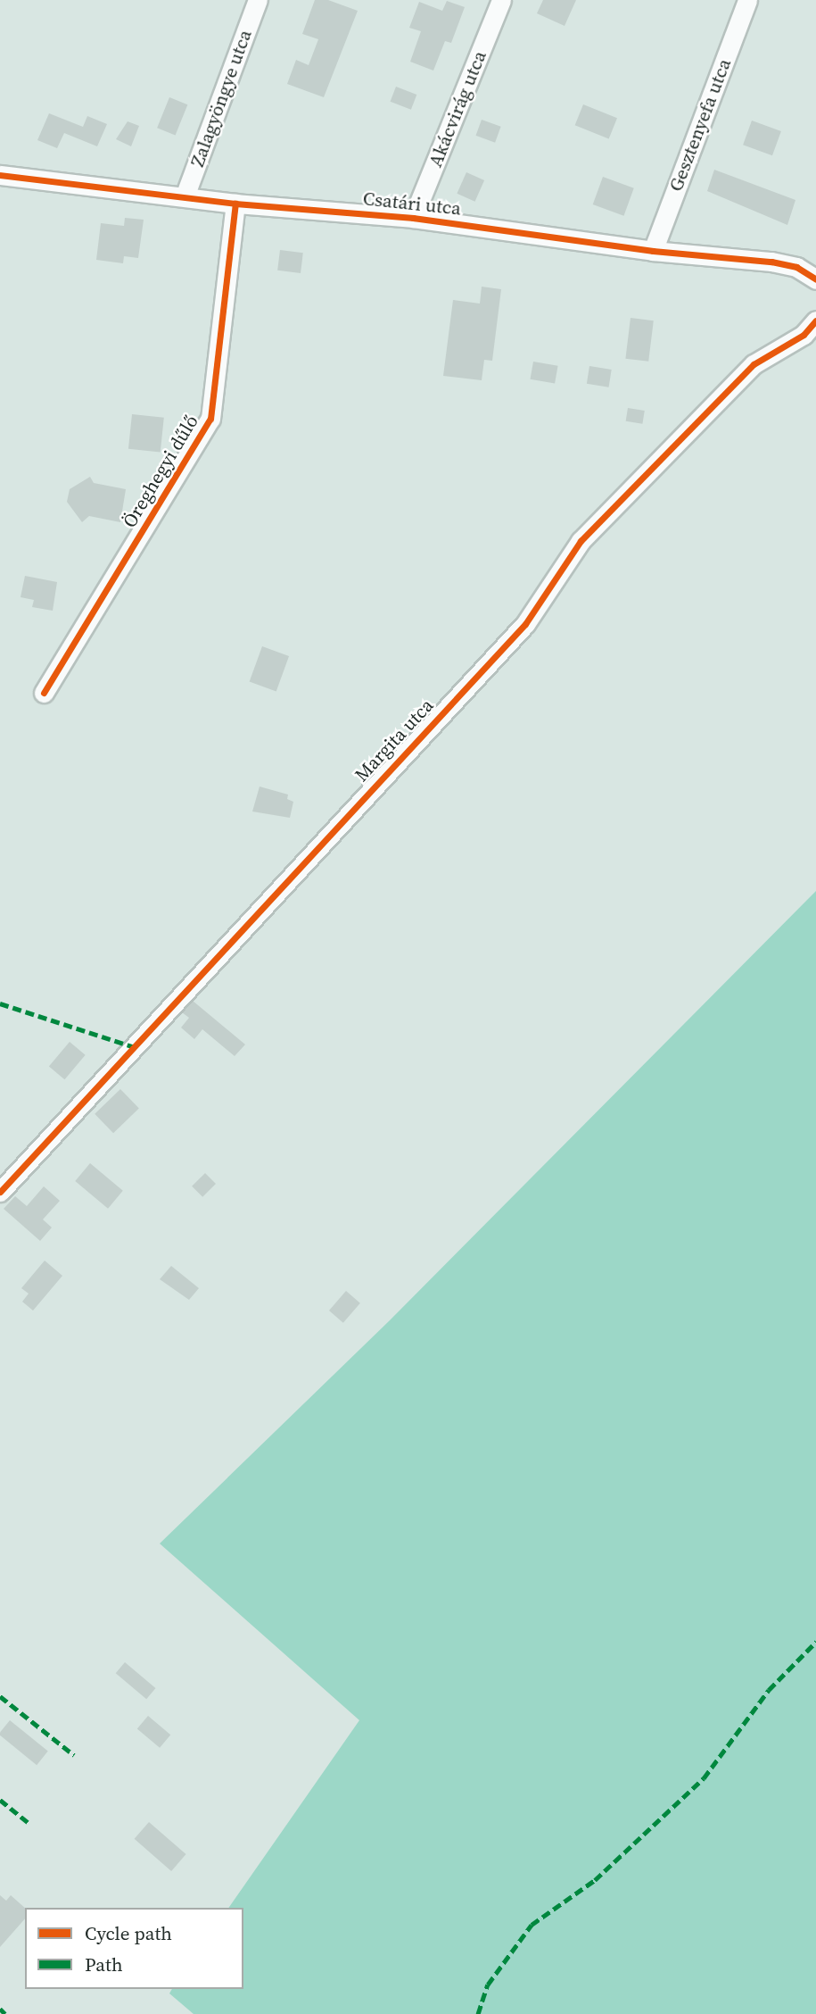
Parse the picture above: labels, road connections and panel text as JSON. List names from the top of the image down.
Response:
{
  "streets": {
    "street": [
      "Zalagyöngye utca",
      "Akácvirág utca",
      "Gesztenyefa utca",
      "Csatári utca",
      "Öreghegyi dűlő",
      "Margita utca"
    ]
  },
  "crossings": [
    ["Zalagyöngye utca", "Csatári utca"],
    ["Akácvirág utca", "Csatári utca"],
    ["Gesztenyefa utca", "Csatári utca"],
    ["Csatári utca", "Öreghegyi dűlő"]
  ],
  "legend": ["Cycle path", "Path"]
}
